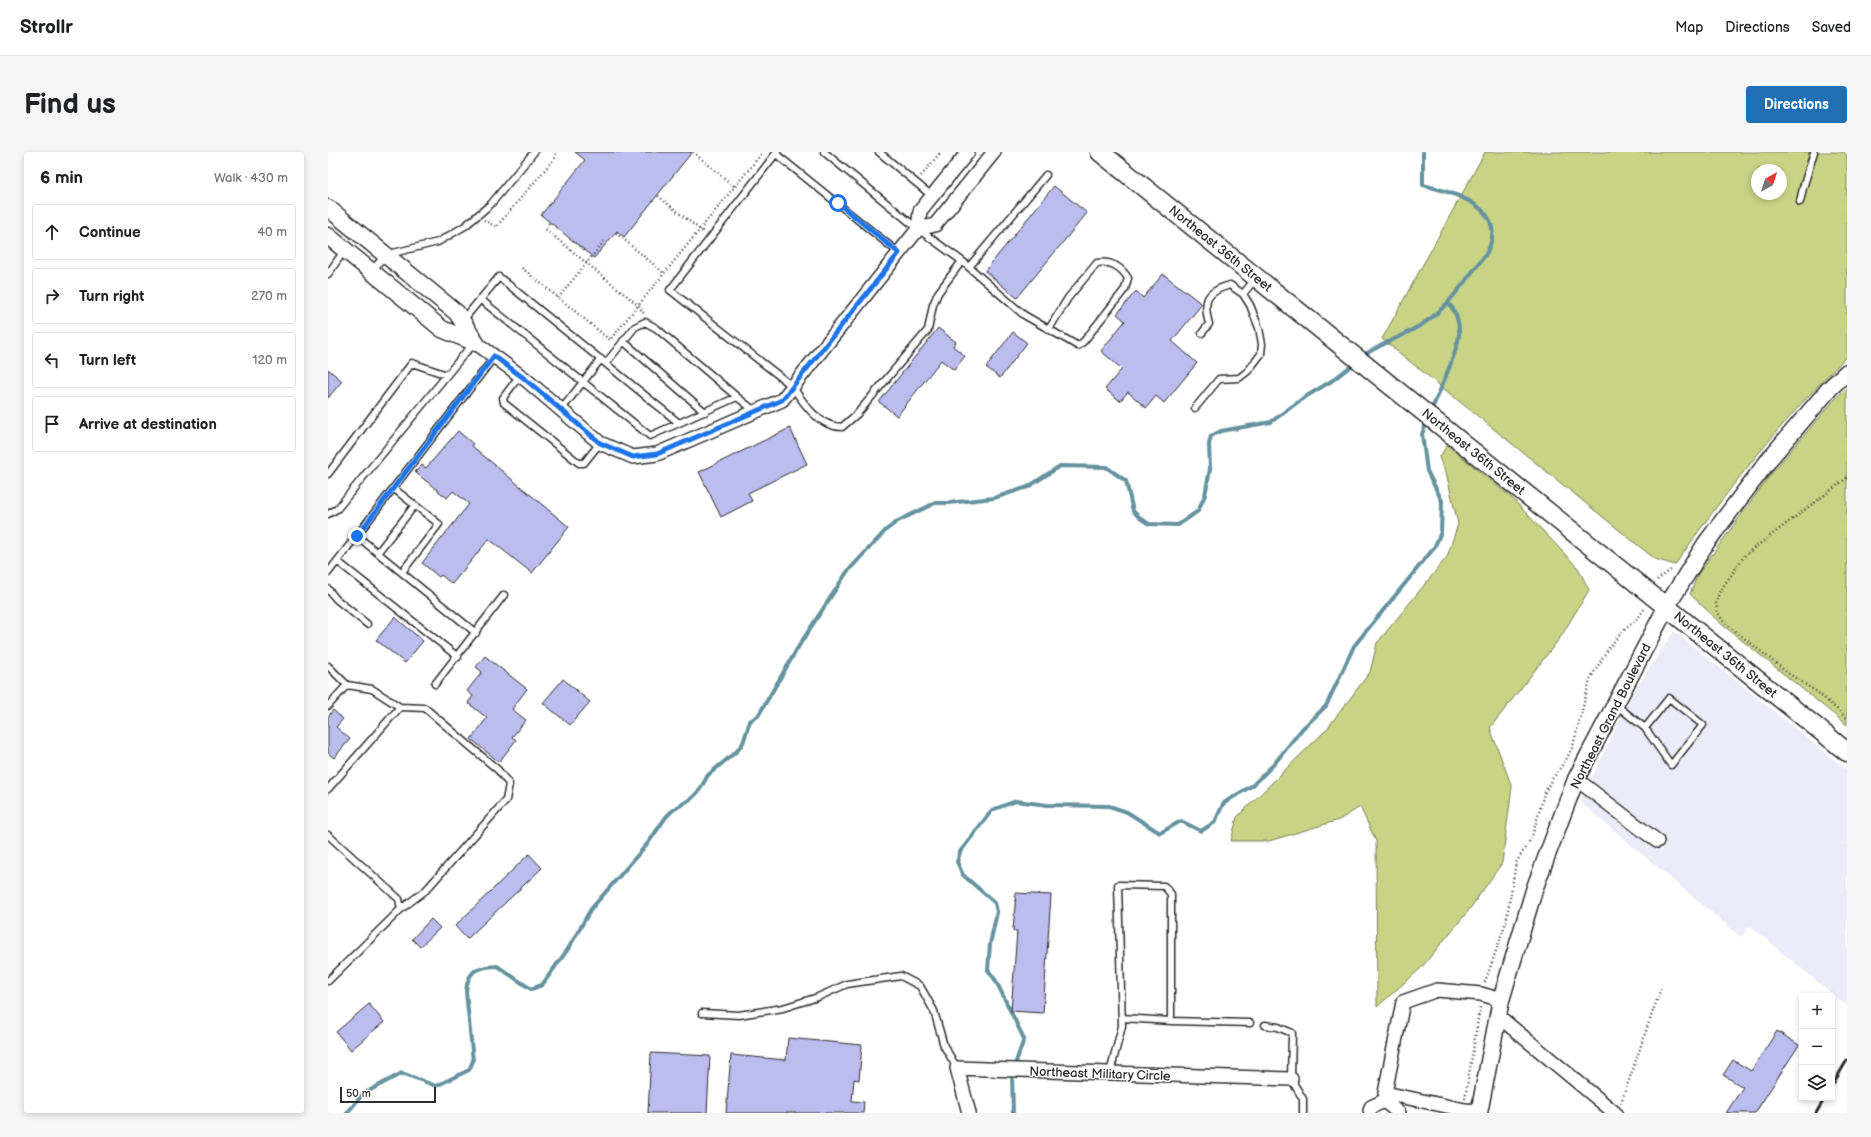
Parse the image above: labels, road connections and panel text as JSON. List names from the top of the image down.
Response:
{
  "streets": {
    "main road": ["Northeast 36th Street"],
    "street": ["Northeast Grand Boulevard", "Northeast Military Circle"]
  },
  "crossings": [
    ["Northeast 36th Street", "Northeast Grand Boulevard"]
  ],
  "scale_bar": "50 m",
  "north": "top right",
  "page": {
    "header": "Strollr",
    "nav": ["Map", "Directions", "Saved"],
    "buttons": "Directions",
    "title": "Find us",
    "heading": ["6 min", "Walk · 430 m"],
    "list": [
      ["Continue", "40 m"],
      ["Turn right", "270 m"],
      ["Turn left", "120 m"],
      "Arrive at destination"
    ],
    "map_buttons": ["+", "−"],
    "scale": "50 m"
  }
}
